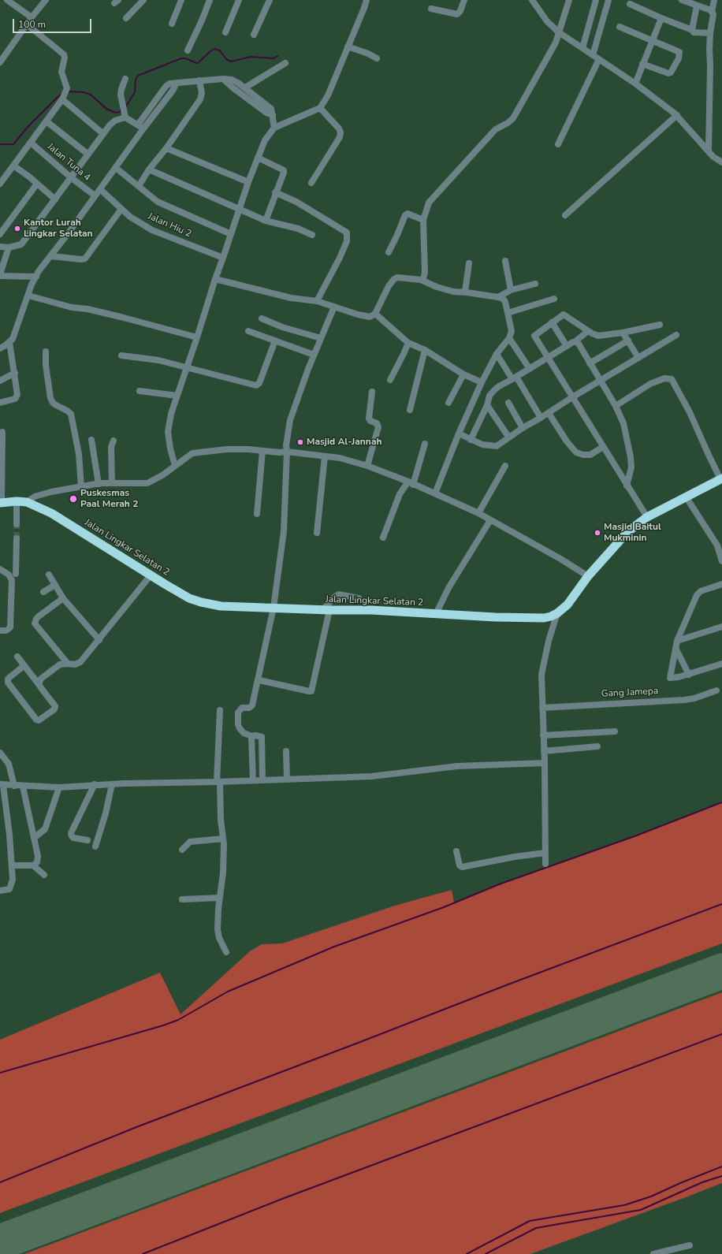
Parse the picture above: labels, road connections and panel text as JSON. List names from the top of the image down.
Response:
{
  "streets": {
    "highway": ["Jalan Lingkar Selatan 2"],
    "street": ["Jalan Tuna 4", "Jalan Hiu 2", "Gang Jamepa"]
  },
  "places": [
    "Kantor Lurah Lingkar Selatan",
    "Masjid Al-Jannah",
    "Puskesmas Paal Merah 2",
    "Masjid Baitul Mukminin"
  ],
  "scale_bar": "100 m"
}
